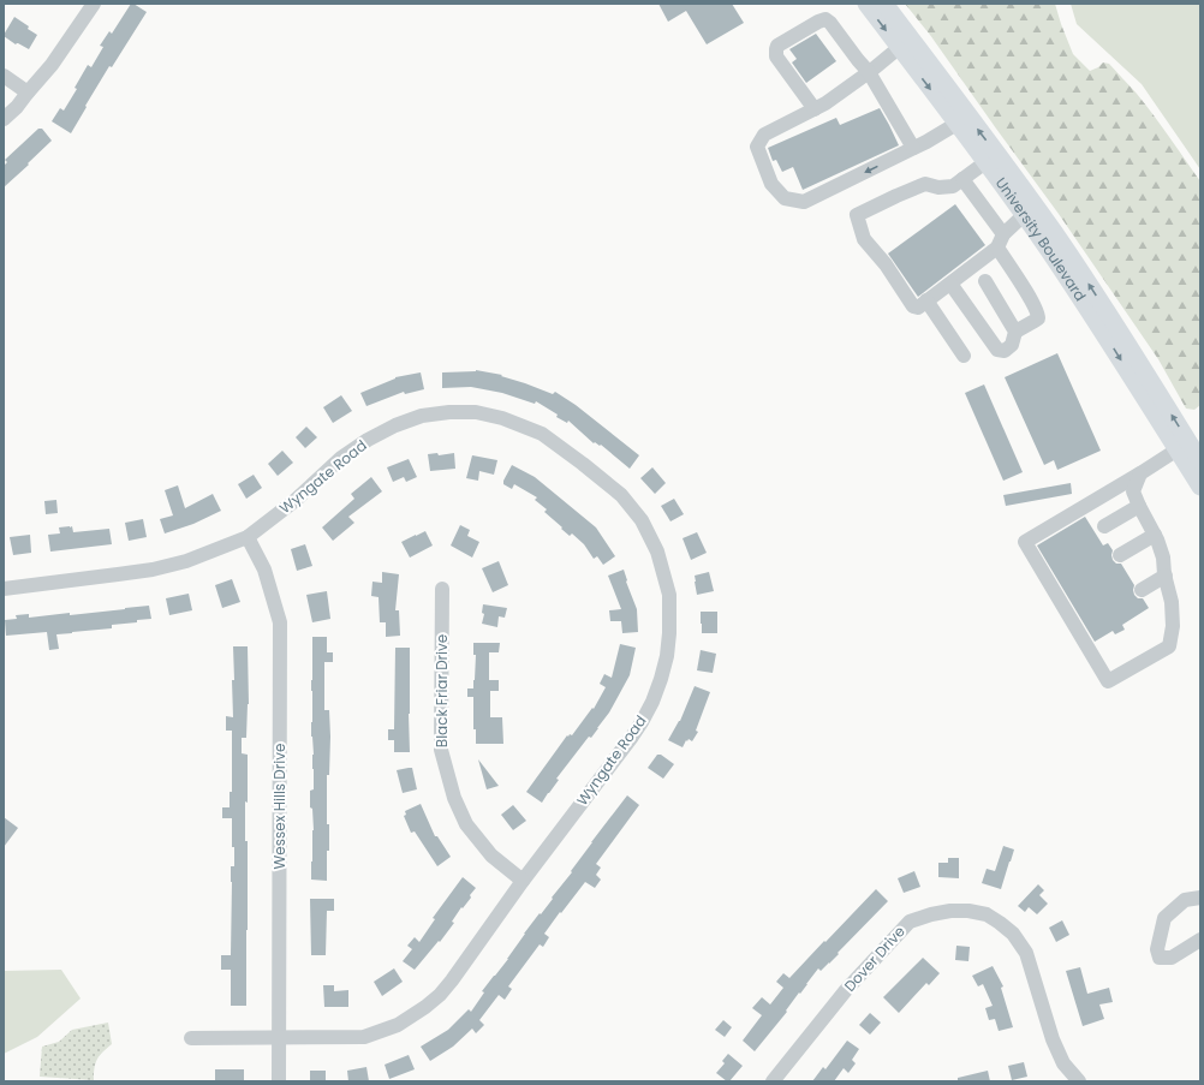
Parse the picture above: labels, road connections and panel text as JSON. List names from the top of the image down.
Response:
{
  "streets": {
    "main road": ["University Boulevard"],
    "street": [
      "Wyngate Road",
      "Black Friar Drive",
      "Wessex Hills Drive",
      "Dover Drive"
    ]
  },
  "crossings": [
    ["Wyngate Road", "Black Friar Drive"],
    ["Wyngate Road", "Wessex Hills Drive"]
  ]
}
